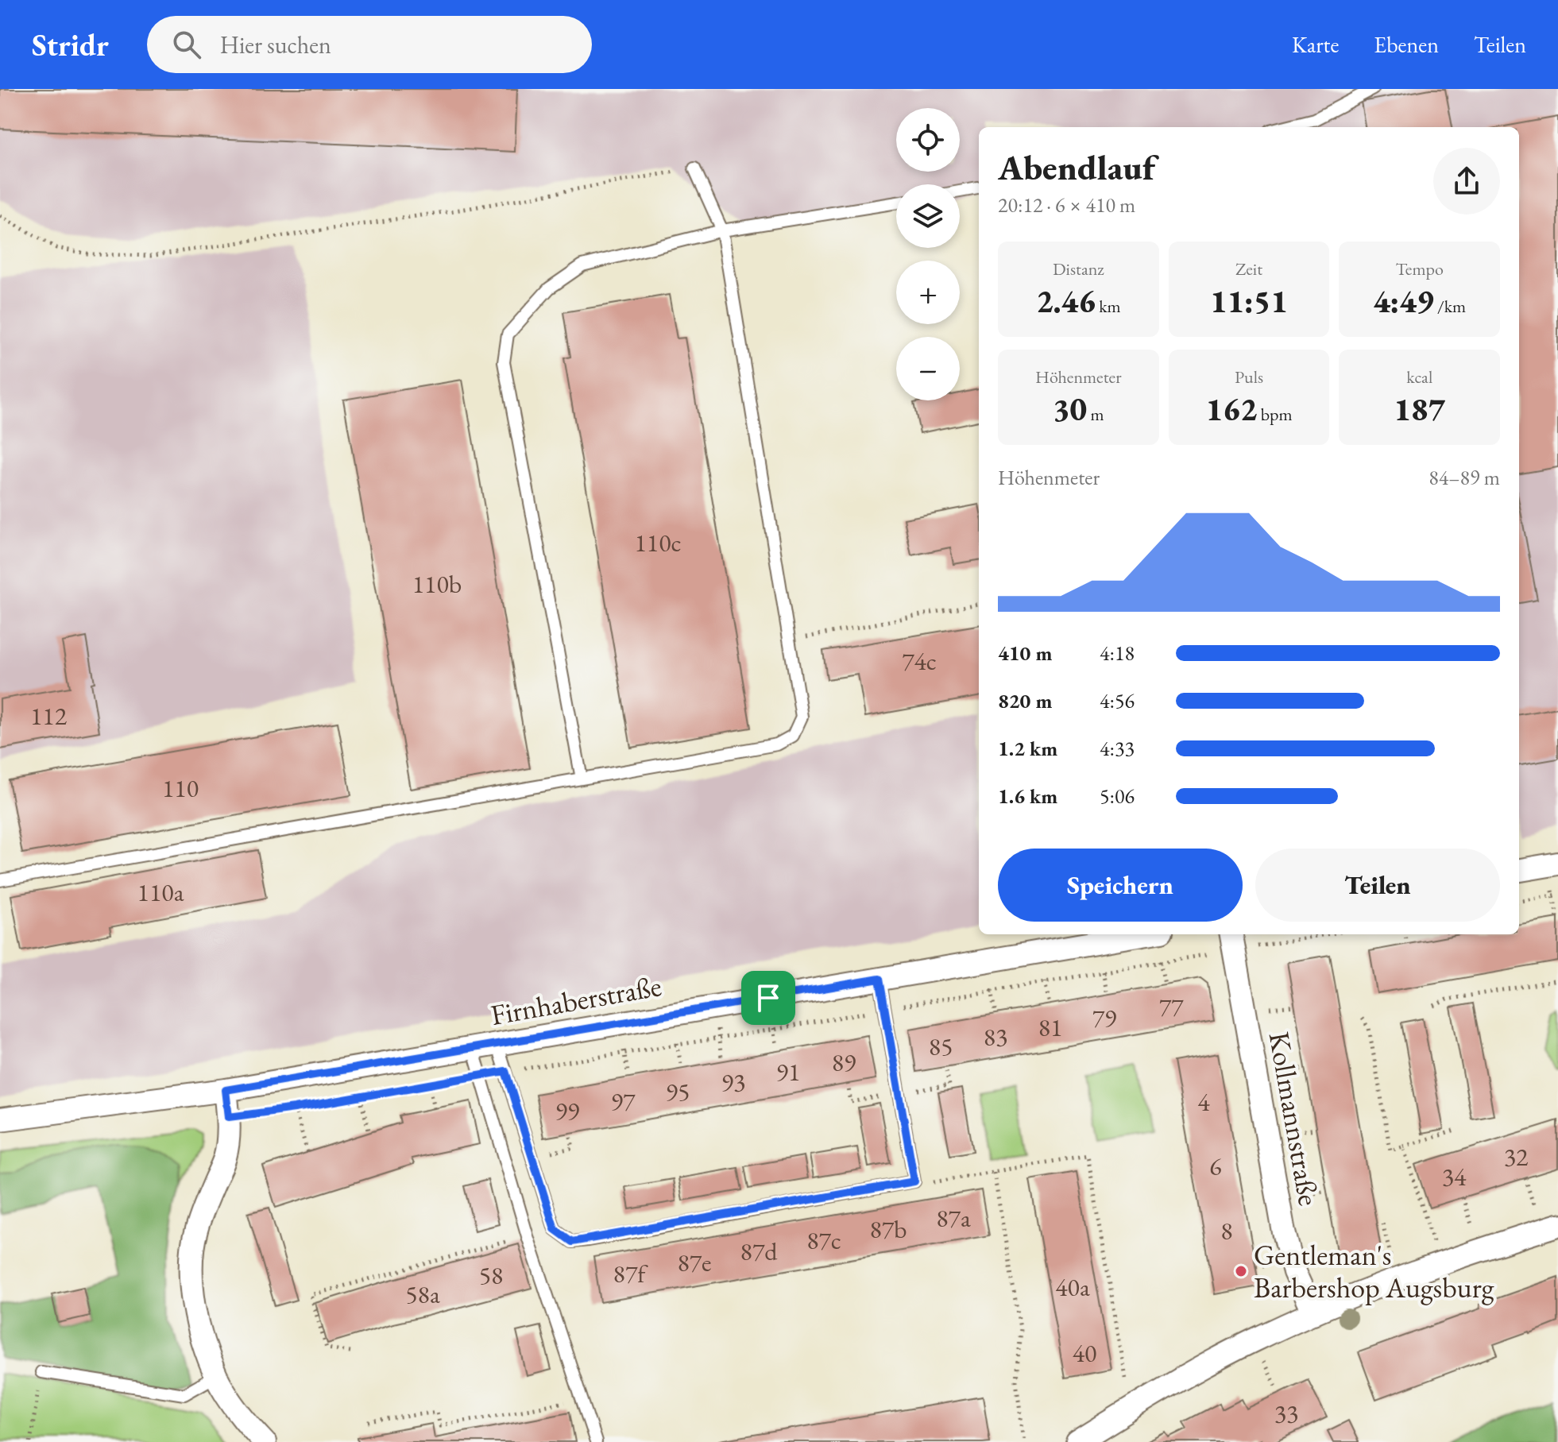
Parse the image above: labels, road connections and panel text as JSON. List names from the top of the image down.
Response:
{
  "streets": {
    "street": ["Firnhaberstraße", "Kollmannstraße"]
  },
  "places": ["Gentleman's Barbershop Augsburg"],
  "house_numbers": [
    "110c",
    "110b",
    "74c",
    "112",
    "110",
    "110a",
    "77",
    "79",
    "81",
    "83",
    "85",
    "89",
    "91",
    "93",
    "95",
    "97",
    "4",
    "99",
    "32",
    "6",
    "34",
    "87a",
    "87b",
    "8",
    "87c",
    "87d",
    "87e",
    "87f",
    "58",
    "40a",
    "58a",
    "40",
    "33"
  ],
  "page": {
    "header": "Stridr",
    "search": "Hier suchen",
    "nav": ["Karte", "Ebenen", "Teilen"],
    "map_buttons": ["+", "−"],
    "heading": ["Abendlauf", "20:12 · 6 × 410 m"],
    "stats": [
      ["Distanz", "2.46 km"],
      ["Zeit", "11:51"],
      ["Tempo", "4:49 /km"],
      ["Höhenmeter", "30 m"],
      ["Puls", "162 bpm"],
      ["kcal", "187"]
    ],
    "chart": ["Höhenmeter", "84–89 m"],
    "list": [
      {
        "name": "410 m",
        "note": "4:18"
      },
      {
        "name": "820 m",
        "note": "4:56"
      },
      {
        "name": "1.2 km",
        "note": "4:33"
      },
      {
        "name": "1.6 km",
        "note": "5:06"
      }
    ],
    "buttons": ["Speichern", "Teilen"]
  }
}
